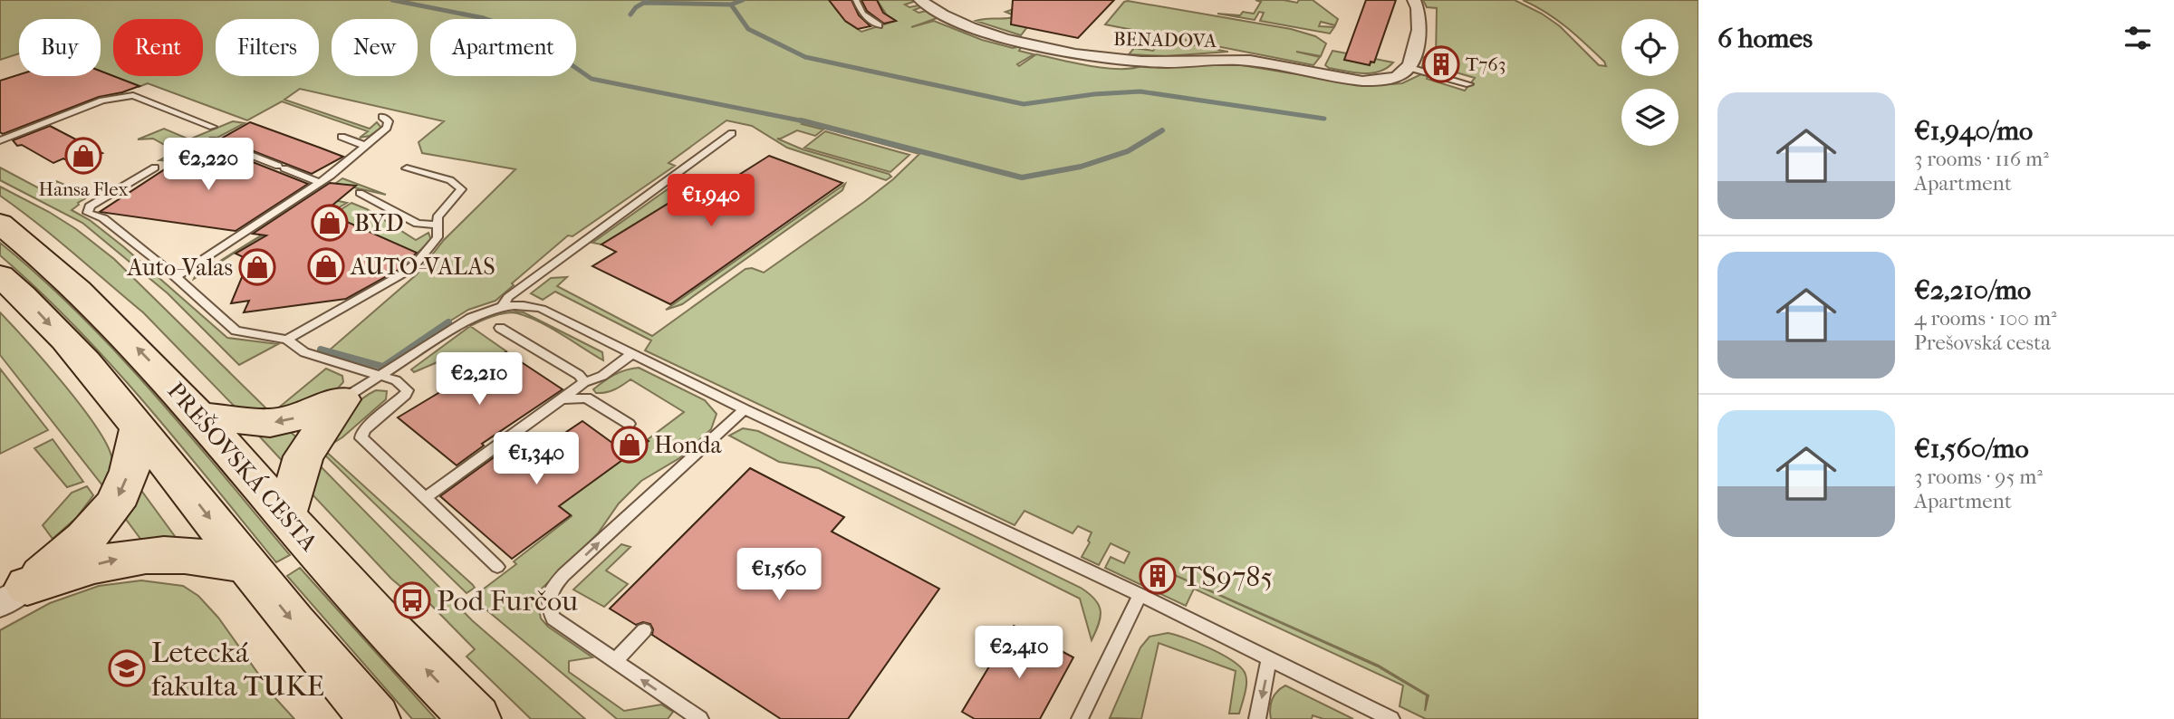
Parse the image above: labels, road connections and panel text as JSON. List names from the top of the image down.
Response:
{
  "streets": {
    "highway": ["PREŠOVSKÁ CESTA"],
    "street": ["BENADOVA"]
  },
  "places": {
    "building": ["T763", "TS9785"],
    "shop": [
      "Hansa Flex",
      "BYD",
      "AUTO-VALAS",
      "Auto-Valas",
      "Honda"
    ],
    "bus stop": ["Pod Furčou"],
    "school or university": ["Letecká fakulta TUKE"]
  },
  "page": {
    "heading": "6 homes",
    "chip": [
      "Buy",
      "Rent",
      "Filters",
      "New",
      "Apartment"
    ],
    "list": [
      {
        "name": "€1,940/mo",
        "note": "3 rooms · 116 m² · Apartment"
      },
      {
        "name": "€2,210/mo",
        "note": "4 rooms · 100 m² · Prešovská cesta"
      },
      {
        "name": "€1,560/mo",
        "note": "3 rooms · 95 m² · Apartment"
      }
    ],
    "price": [
      "€2,220",
      "€1,940",
      "€2,210",
      "€1,340",
      "€1,560",
      "€2,410"
    ]
  }
}
